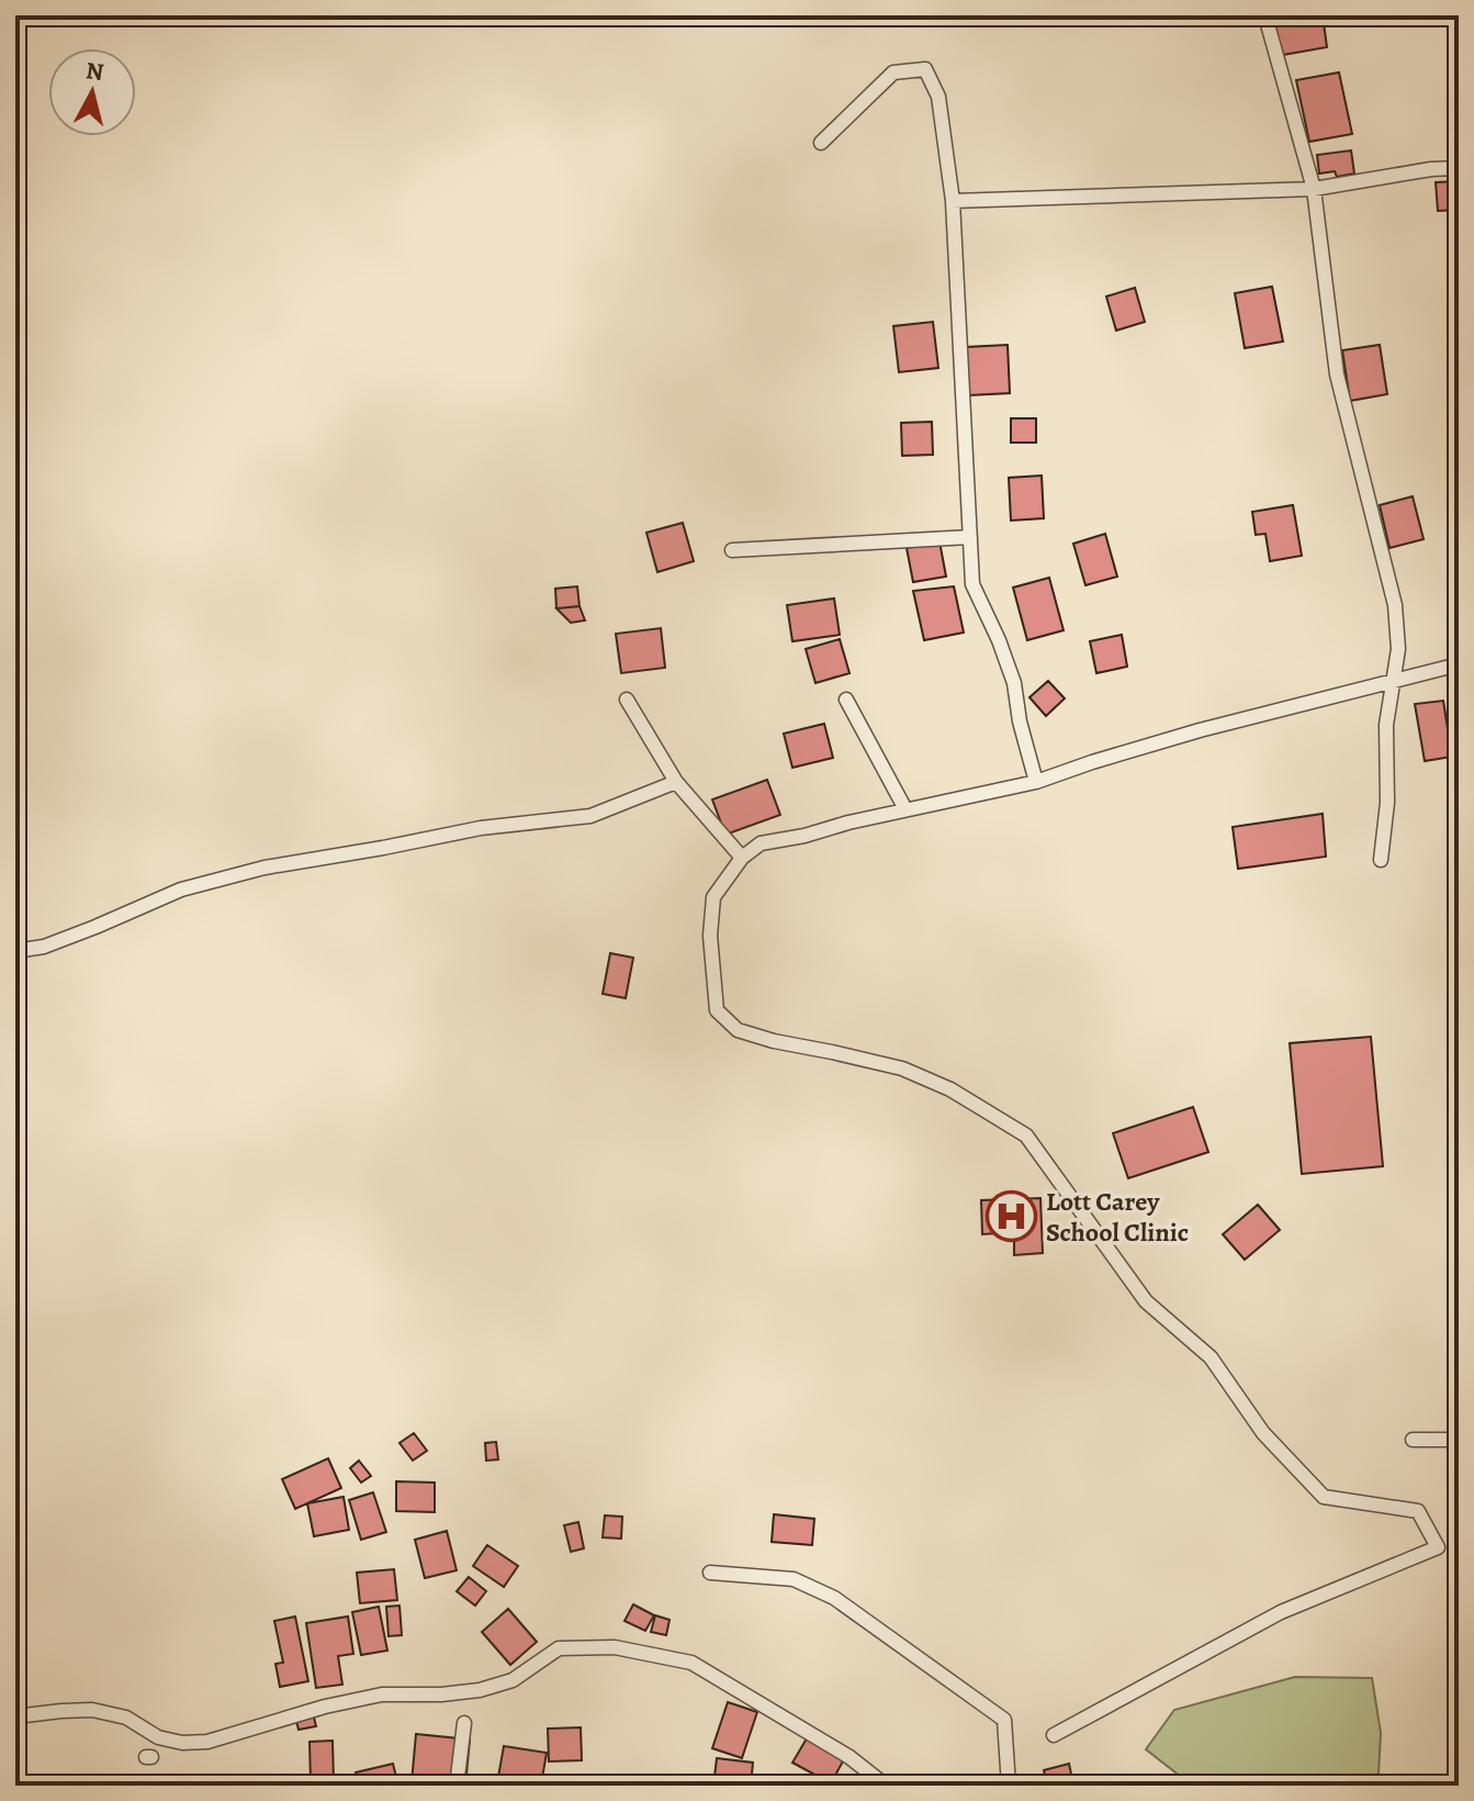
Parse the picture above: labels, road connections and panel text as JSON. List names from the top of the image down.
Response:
{
  "places": {
    "hospital": ["Lott Carey School Clinic"]
  },
  "north": "top"
}
